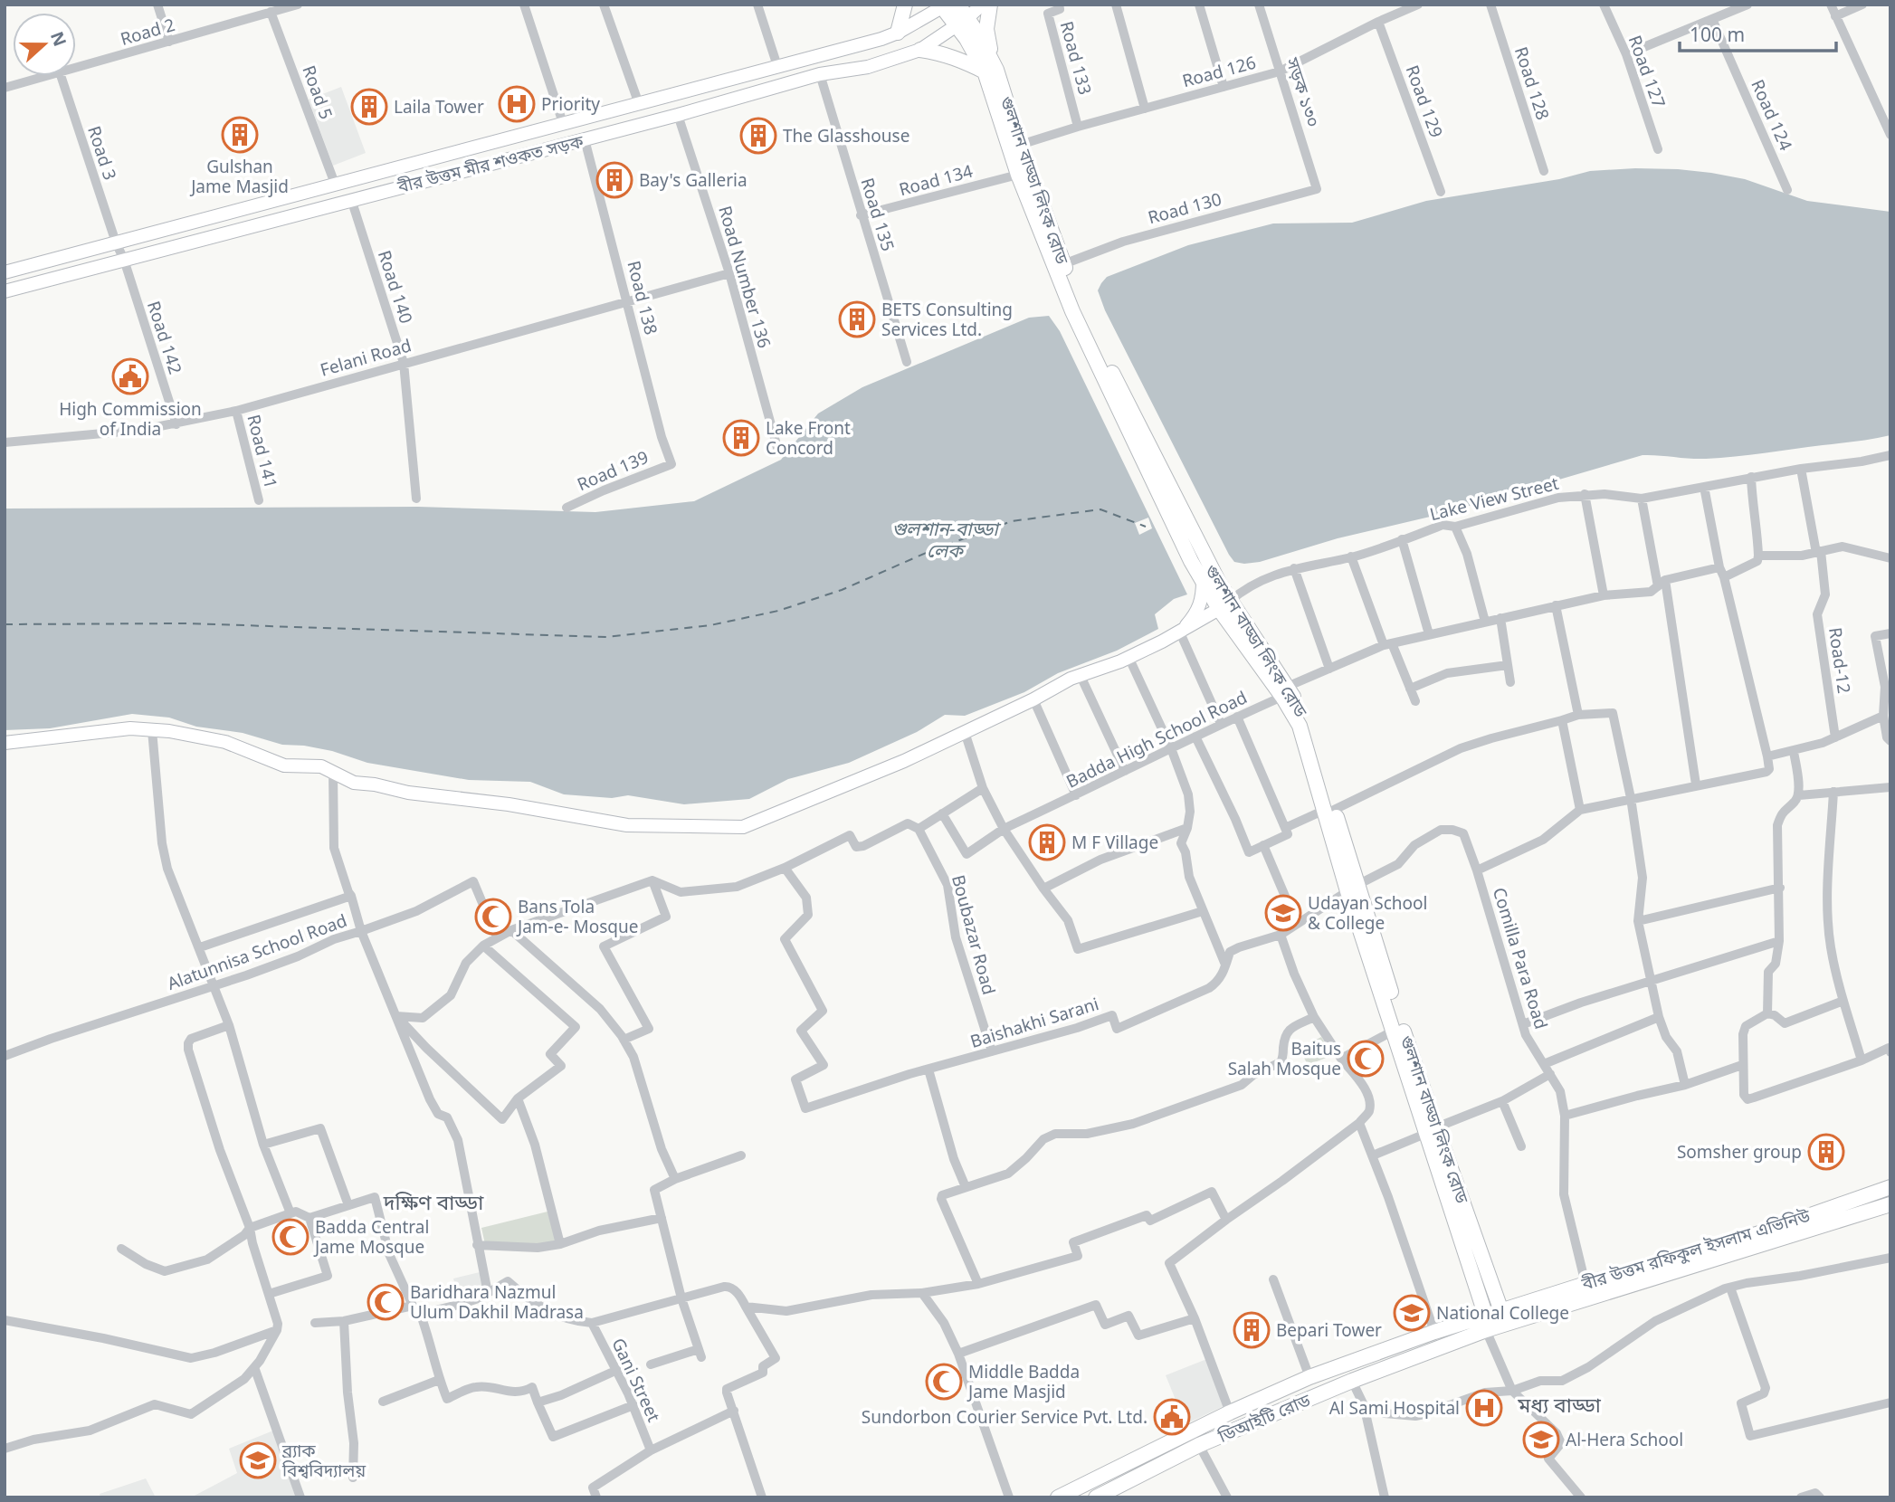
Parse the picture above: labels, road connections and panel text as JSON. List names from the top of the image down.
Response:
{
  "streets": {
    "main road": [
      "বীর উত্তম মীর শওকত সড়ক",
      "গুলশান বাড্ডা লিংক রোড",
      "বীর উত্তম রফিকুল ইসলাম এভিনিউ",
      "ডিআইটি রোড"
    ],
    "street": [
      "Road 2",
      "Road 133",
      "Road 126",
      "Road 127",
      "Road 128",
      "Road 5",
      "সড়ক ১৩০",
      "Road 129",
      "Road 124",
      "Road 3",
      "Road 134",
      "Road 130",
      "Road 135",
      "Road Number 136",
      "Road 140",
      "Road 138",
      "Road 142",
      "Felani Road",
      "Road 141",
      "Road 139",
      "Lake View Street",
      "Road-12",
      "Badda High School Road",
      "Boubazar Road",
      "Alatunnisa School Road",
      "Comilla Para Road",
      "Baishakhi Sarani",
      "Gani Street"
    ]
  },
  "crossings": [
    ["Road 2", "Road 5"],
    ["Road 133", "Road 126"],
    ["Road 126", "সড়ক ১৩০"],
    ["Road 126", "Road 129"],
    ["Road 126", "গুলশান বাড্ডা লিংক রোড"],
    ["Road 5", "বীর উত্তম মীর শওকত সড়ক"],
    ["সড়ক ১৩০", "Road 130"],
    ["Road 3", "বীর উত্তম মীর শওকত সড়ক"],
    ["Road 3", "Road 142"],
    ["বীর উত্তম মীর শওকত সড়ক", "Road 135"],
    ["বীর উত্তম মীর শওকত সড়ক", "Road Number 136"],
    ["বীর উত্তম মীর শওকত সড়ক", "Road 140"],
    ["বীর উত্তম মীর শওকত সড়ক", "Road 138"],
    ["বীর উত্তম মীর শওকত সড়ক", "Road 142"],
    ["Road 134", "গুলশান বাড্ডা লিংক রোড"],
    ["Road 134", "Road 135"],
    ["গুলশান বাড্ডা লিংক রোড", "Road 130"],
    ["গুলশান বাড্ডা লিংক রোড", "Lake View Street"],
    ["গুলশান বাড্ডা লিংক রোড", "Badda High School Road"],
    ["গুলশান বাড্ডা লিংক রোড", "Comilla Para Road"],
    ["গুলশান বাড্ডা লিংক রোড", "বীর উত্তম রফিকুল ইসলাম এভিনিউ"],
    ["গুলশান বাড্ডা লিংক রোড", "ডিআইটি রোড"],
    ["Road Number 136", "Felani Road"],
    ["Road 140", "Felani Road"],
    ["Road 138", "Felani Road"],
    ["Road 138", "Road 139"],
    ["Road 142", "Felani Road"],
    ["Felani Road", "Road 141"],
    ["Lake View Street", "Road-12"],
    ["Boubazar Road", "Baishakhi Sarani"],
    ["Comilla Para Road", "বীর উত্তম রফিকুল ইসলাম এভিনিউ"],
    ["বীর উত্তম রফিকুল ইসলাম এভিনিউ", "ডিআইটি রোড"]
  ],
  "districts": ["দক্ষিণ বাড্ডা", "মধ্য বাড্ডা"],
  "water": ["গুলশান-বাড্ডা লেক"],
  "places": {
    "hospital": ["Priority", "Al Sami Hospital"],
    "building": [
      "Laila Tower",
      "Gulshan Jame Masjid",
      "The Glasshouse",
      "Bay's Galleria",
      "BETS Consulting Services Ltd.",
      "Lake Front Concord",
      "M F Village",
      "Somsher group",
      "Bepari Tower"
    ],
    "public building": ["High Commission of India", "Sundorbon Courier Service Pvt. Ltd."],
    "school or university": [
      "Udayan School & College",
      "National College",
      "Al-Hera School",
      "ব্র্যাক বিশ্ববিদ্যালয়"
    ],
    "mosque": [
      "Bans Tola Jam-e- Mosque",
      "Baitus Salah Mosque",
      "Badda Central Jame Mosque",
      "Baridhara Nazmul Ulum Dakhil Madrasa",
      "Middle Badda Jame Masjid"
    ]
  },
  "scale_bar": "100 m",
  "north": "right"
}
